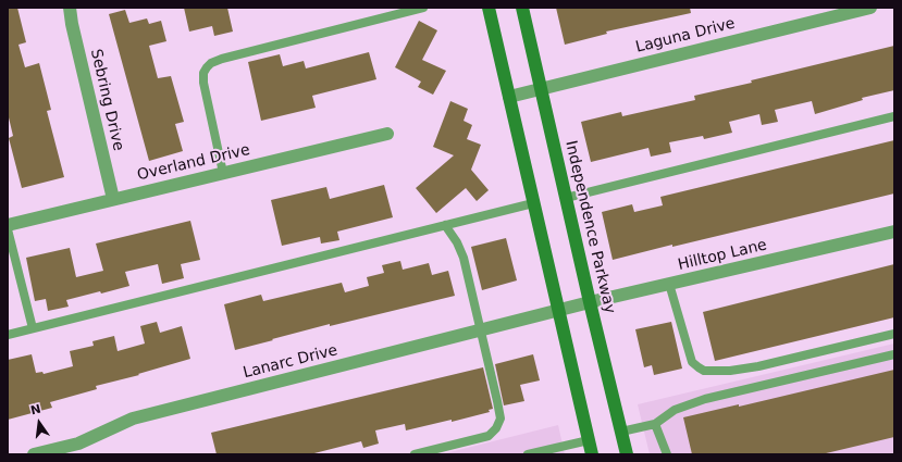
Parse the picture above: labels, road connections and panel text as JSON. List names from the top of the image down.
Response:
{
  "streets": {
    "main road": ["Independence Parkway"],
    "street": [
      "Laguna Drive",
      "Sebring Drive",
      "Overland Drive",
      "Hilltop Lane",
      "Lanarc Drive"
    ]
  },
  "crossings": [
    ["Laguna Drive", "Independence Parkway"],
    ["Sebring Drive", "Overland Drive"],
    ["Independence Parkway", "Hilltop Lane"],
    ["Hilltop Lane", "Lanarc Drive"]
  ],
  "north": "top"
}
